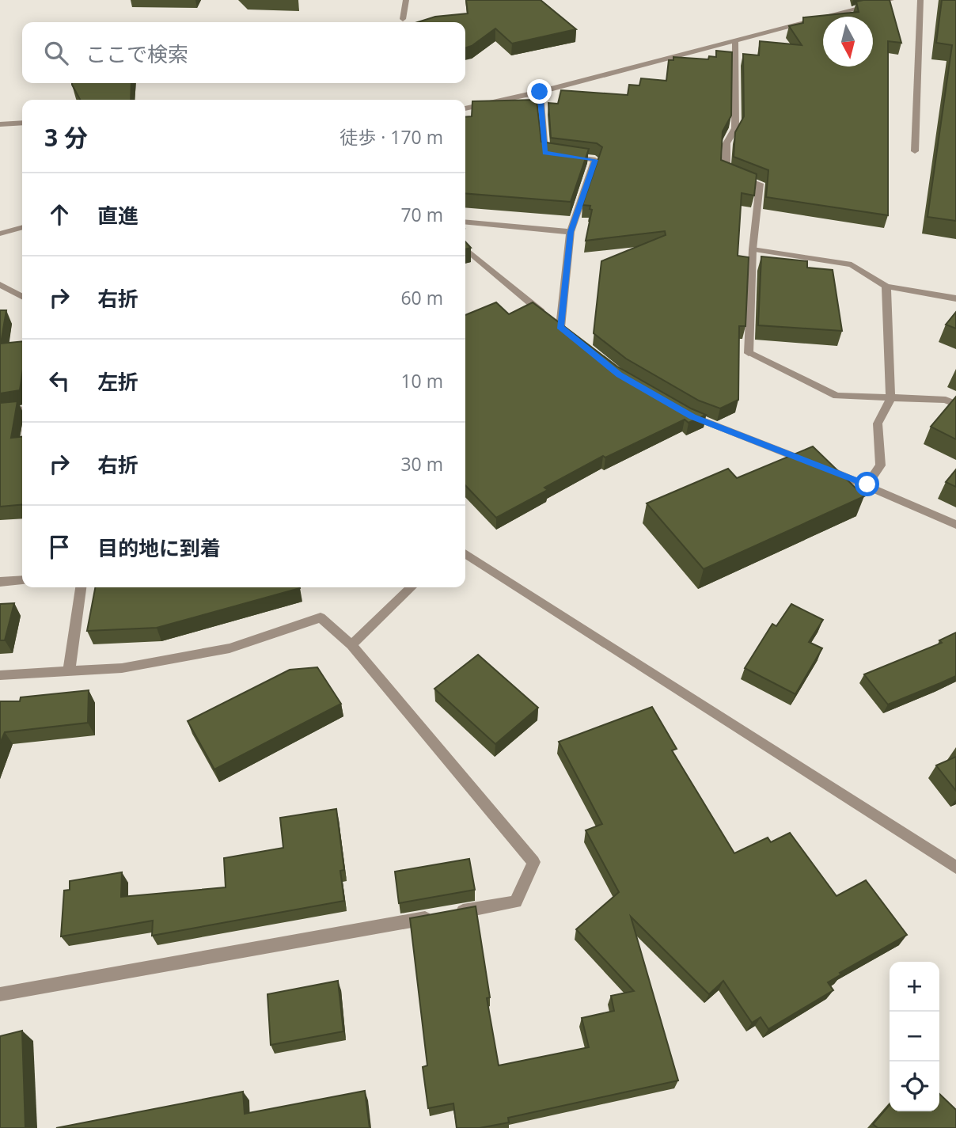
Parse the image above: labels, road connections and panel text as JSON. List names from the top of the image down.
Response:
{
  "north": "bottom",
  "page": {
    "search": "ここで検索",
    "heading": ["3 分", "徒歩 · 170 m"],
    "list": [
      ["直進", "70 m"],
      ["右折", "60 m"],
      ["左折", "10 m"],
      ["右折", "30 m"],
      "目的地に到着"
    ],
    "map_buttons": ["+", "−"]
  }
}
